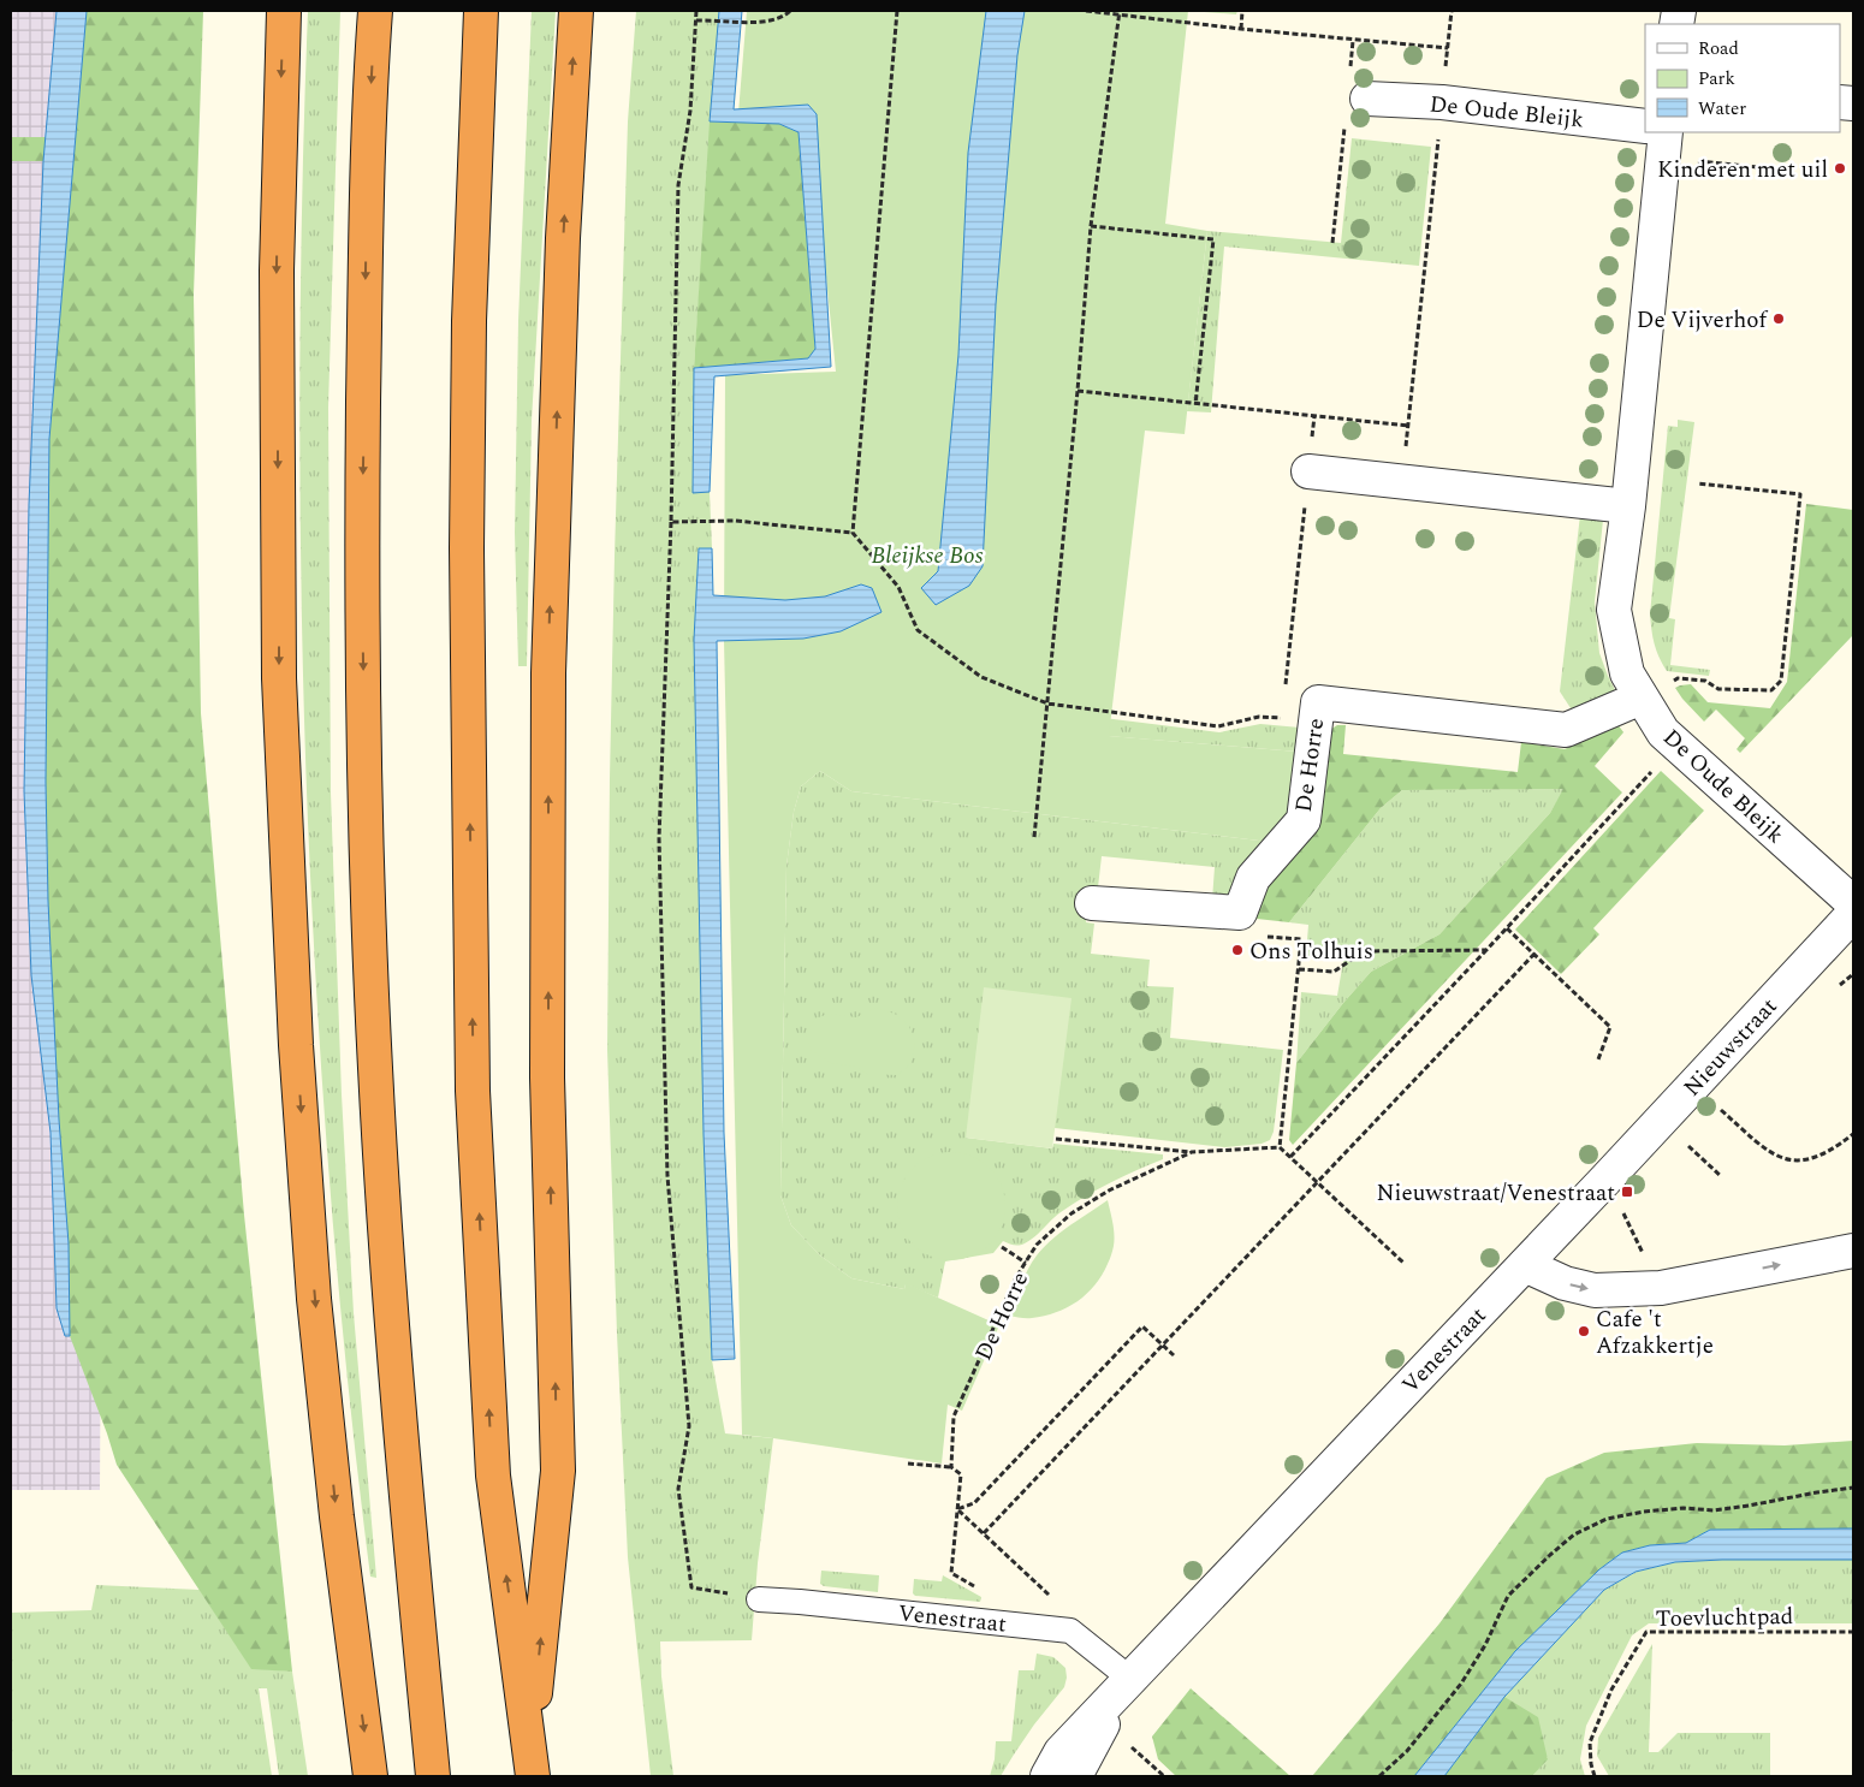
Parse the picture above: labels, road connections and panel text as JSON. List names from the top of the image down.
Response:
{
  "streets": {
    "street": [
      "De Oude Bleijk",
      "De Horre",
      "Nieuwstraat",
      "Venestraat"
    ],
    "path": ["Toevluchtpad"]
  },
  "crossings": [
    ["De Oude Bleijk", "De Horre"],
    ["De Horre", "Venestraat"],
    ["Nieuwstraat", "Venestraat"]
  ],
  "parks": ["Bleijkse Bos"],
  "places": {
    "other": [
      "Kinderen met uil",
      "De Vijverhof",
      "Ons Tolhuis",
      "Cafe 't Afzakkertje"
    ],
    "transit": ["Nieuwstraat/Venestraat"]
  },
  "legend": ["Road", "Park", "Water"]
}
